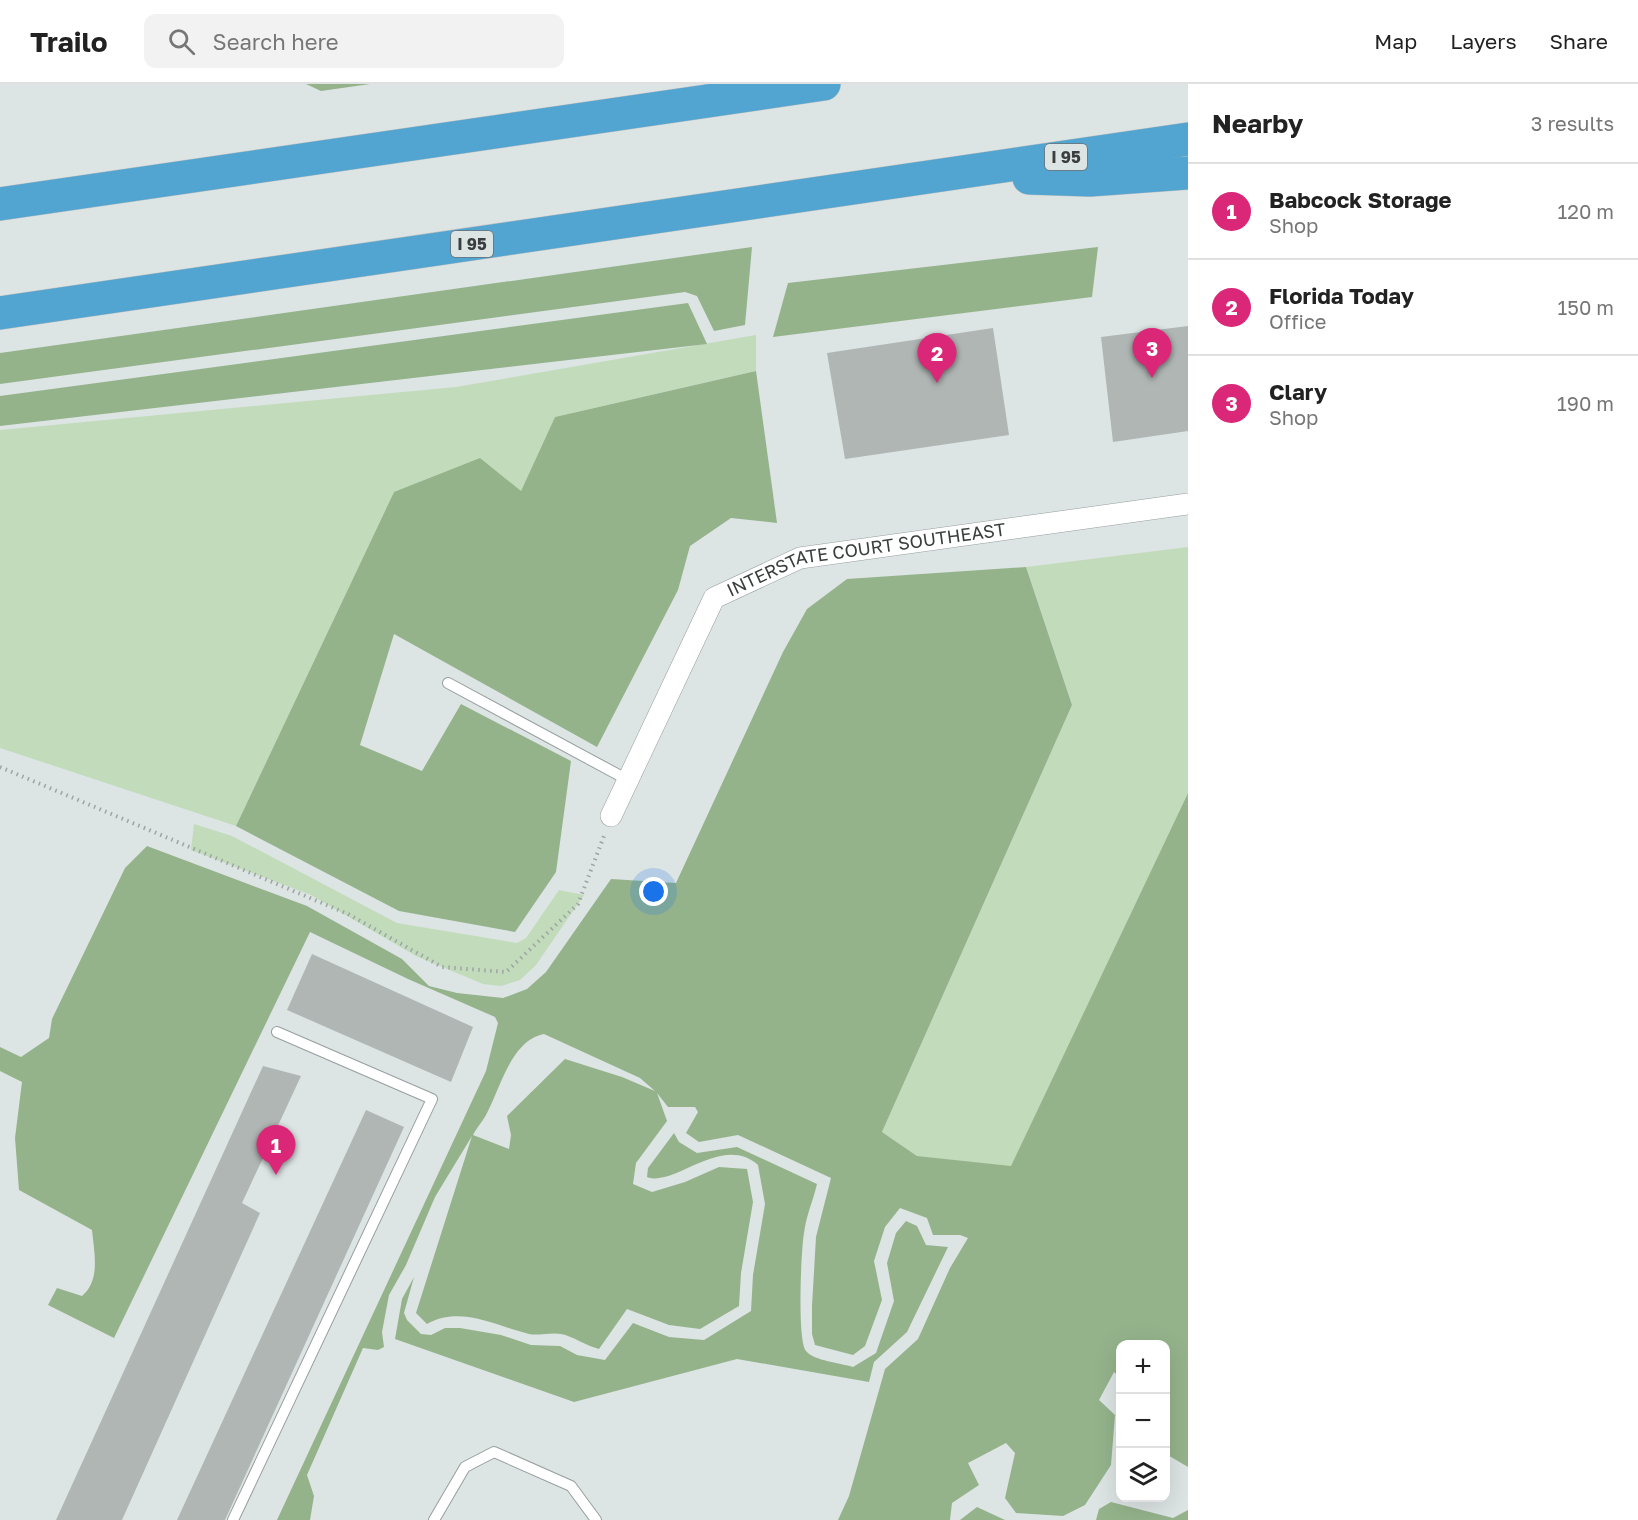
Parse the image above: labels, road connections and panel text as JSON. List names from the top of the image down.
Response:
{
  "streets": {
    "highway": ["I 95"],
    "street": ["INTERSTATE COURT SOUTHEAST"]
  },
  "page": {
    "header": "Trailo",
    "search": "Search here",
    "nav": ["Map", "Layers", "Share"],
    "heading": ["Nearby", "3 results"],
    "list": [
      {
        "mark": "1",
        "name": "Babcock Storage",
        "note": "Shop",
        "value": "120 m"
      },
      {
        "mark": "2",
        "name": "Florida Today",
        "note": "Office",
        "value": "150 m"
      },
      {
        "mark": "3",
        "name": "Clary",
        "note": "Shop",
        "value": "190 m"
      }
    ],
    "pins": ["3", "2", "1"],
    "map_buttons": ["+", "−"]
  }
}
